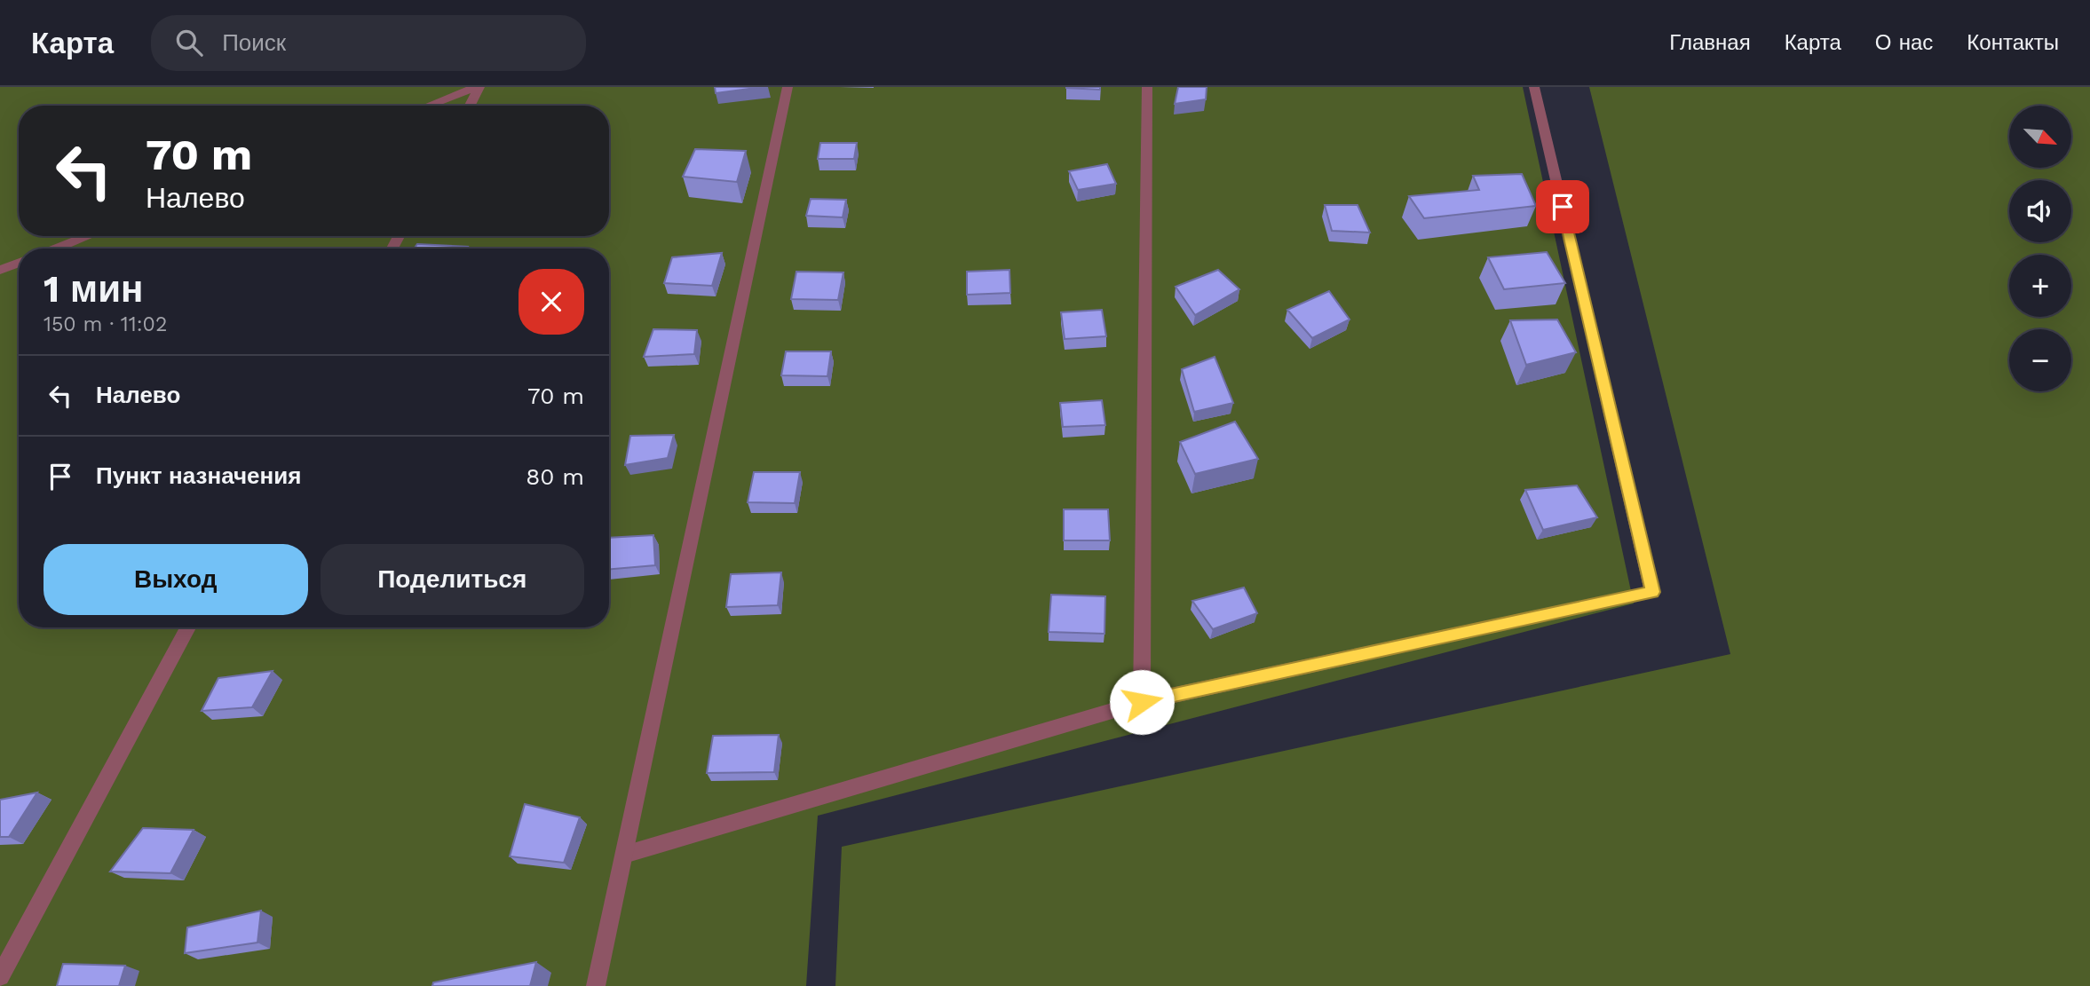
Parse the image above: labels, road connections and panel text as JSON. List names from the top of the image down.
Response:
{
  "north": "bottom right",
  "page": {
    "header": "Карта",
    "search": "Поиск",
    "nav": [
      "Главная",
      "Карта",
      "О нас",
      "Контакты"
    ],
    "map_buttons": ["+", "−"],
    "turn": ["70 m", "Налево"],
    "heading": ["1 мин", "150 m · 11:02"],
    "list": [
      {
        "name": "Налево",
        "value": "70 m"
      },
      {
        "name": "Пункт назначения",
        "value": "80 m"
      }
    ],
    "buttons": ["Выход", "Поделиться"]
  }
}
